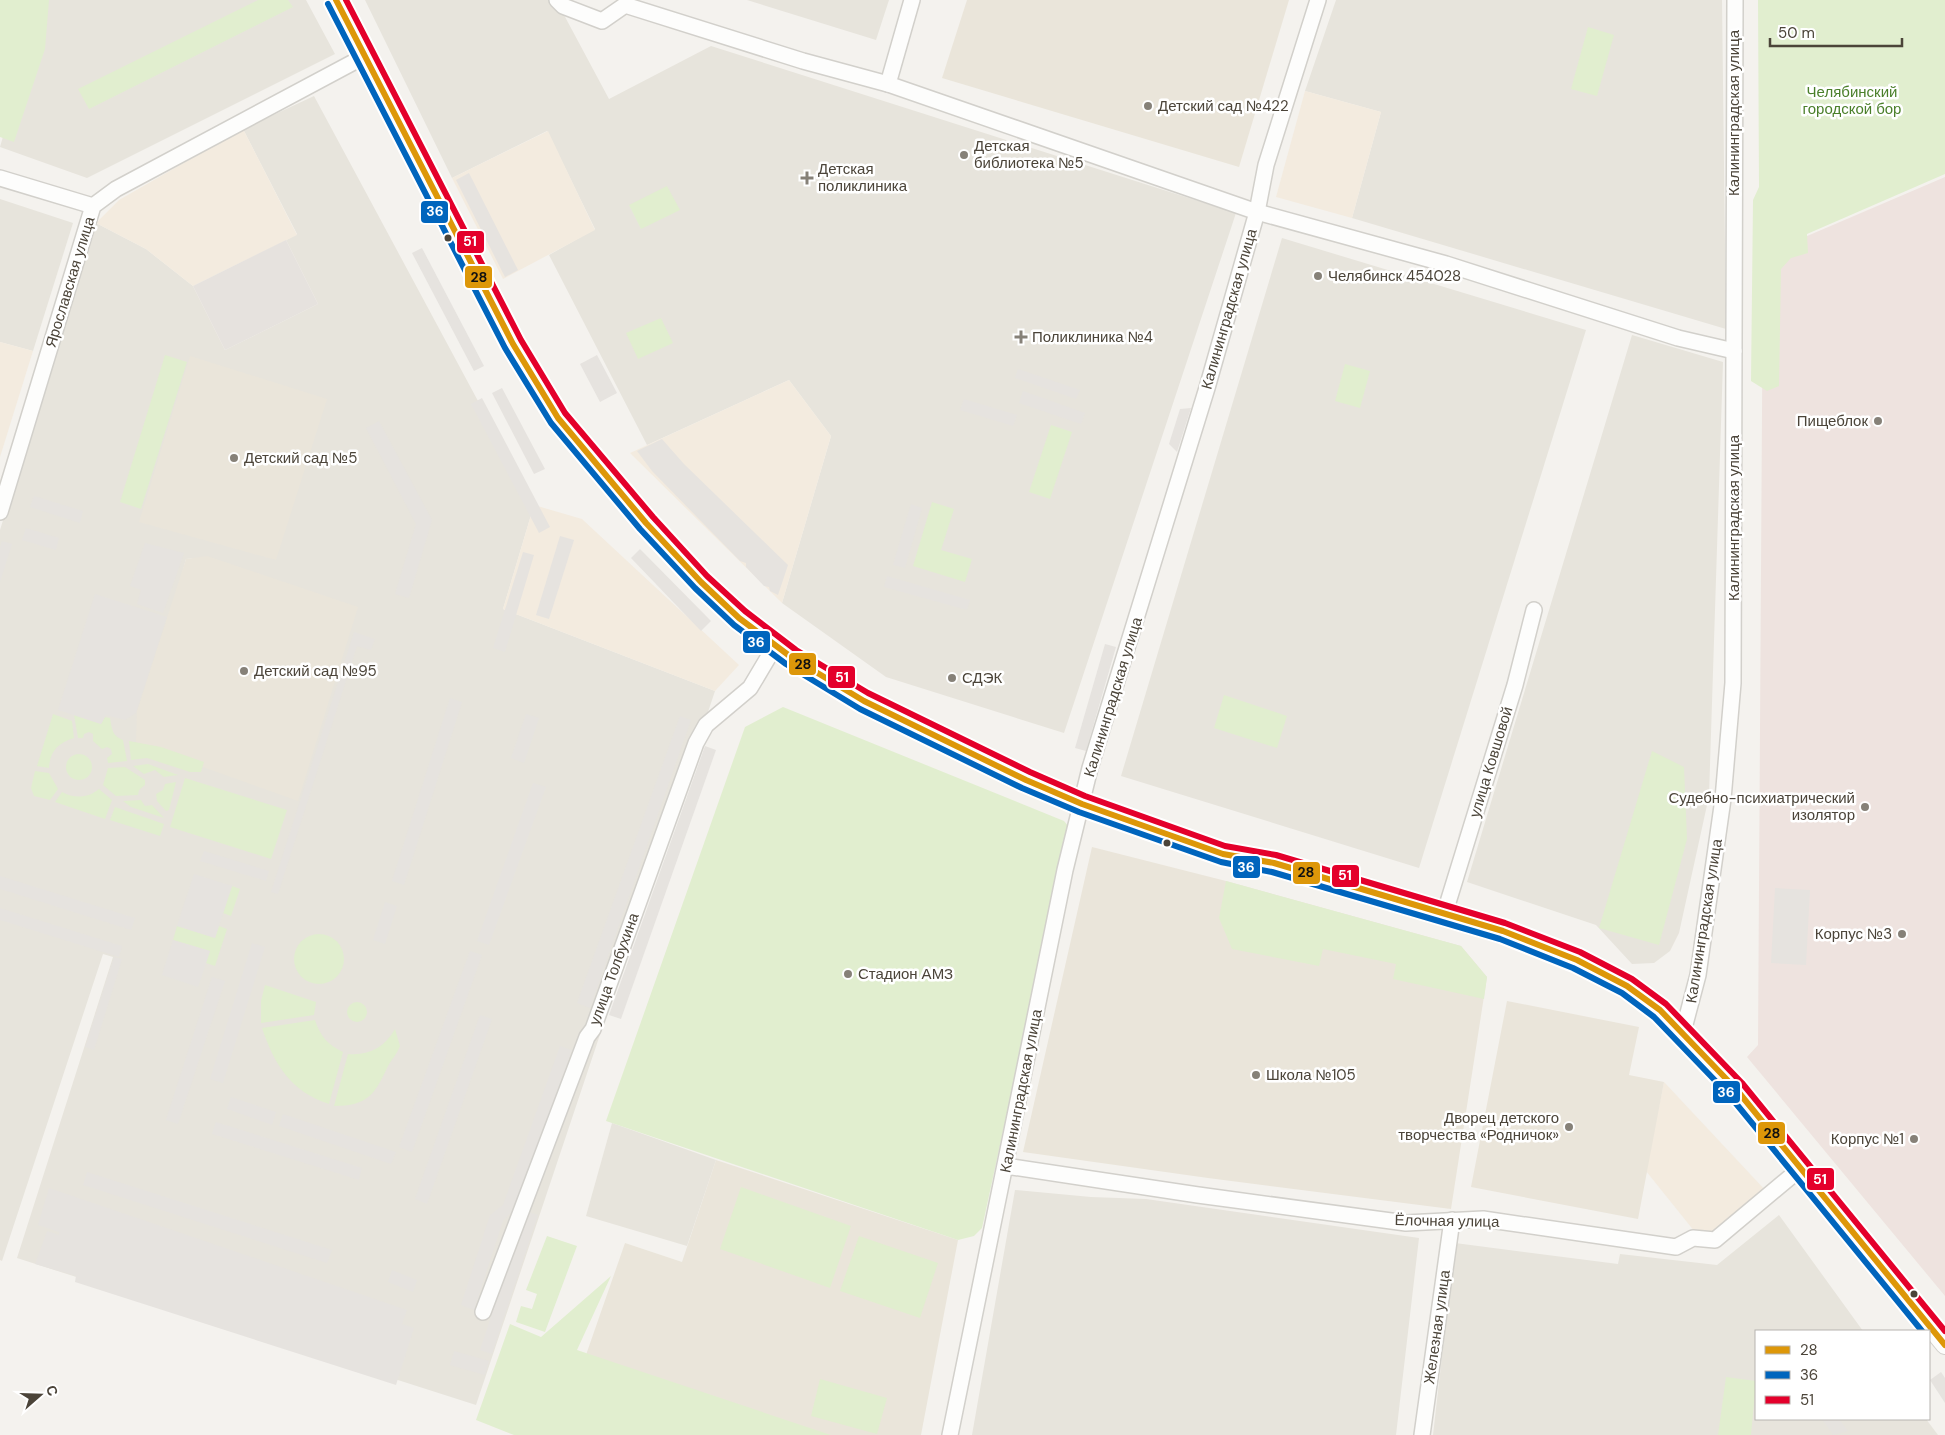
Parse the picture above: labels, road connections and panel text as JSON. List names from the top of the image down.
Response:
{
  "streets": {
    "street": [
      "Калининградская улица",
      "Ярославская улица",
      "улица Ковшовой",
      "улица Толбухина",
      "Ёлочная улица",
      "Железная улица"
    ]
  },
  "crossings": [
    ["Калининградская улица", "Ёлочная улица"],
    ["Ёлочная улица", "Железная улица"]
  ],
  "parks": ["Челябинский городской бор"],
  "places": {
    "other": [
      "Детский сад №422",
      "Детская библиотека №5",
      "Челябинск 454028",
      "Пищеблок",
      "Детский сад №5",
      "Детский сад №95",
      "СДЭК",
      "Судебно-психиатрический изолятор",
      "Корпус №3",
      "Стадион АМЗ",
      "Школа №105",
      "Дворец детского творчества «Родничок»",
      "Корпус №1"
    ],
    "health": ["Детская поликлиника", "Поликлиника №4"]
  },
  "lines": ["transit line 28", "transit line 51", "transit line 36"],
  "legend": ["28", "36", "51"],
  "scale_bar": "50 m",
  "north": "right"
}
